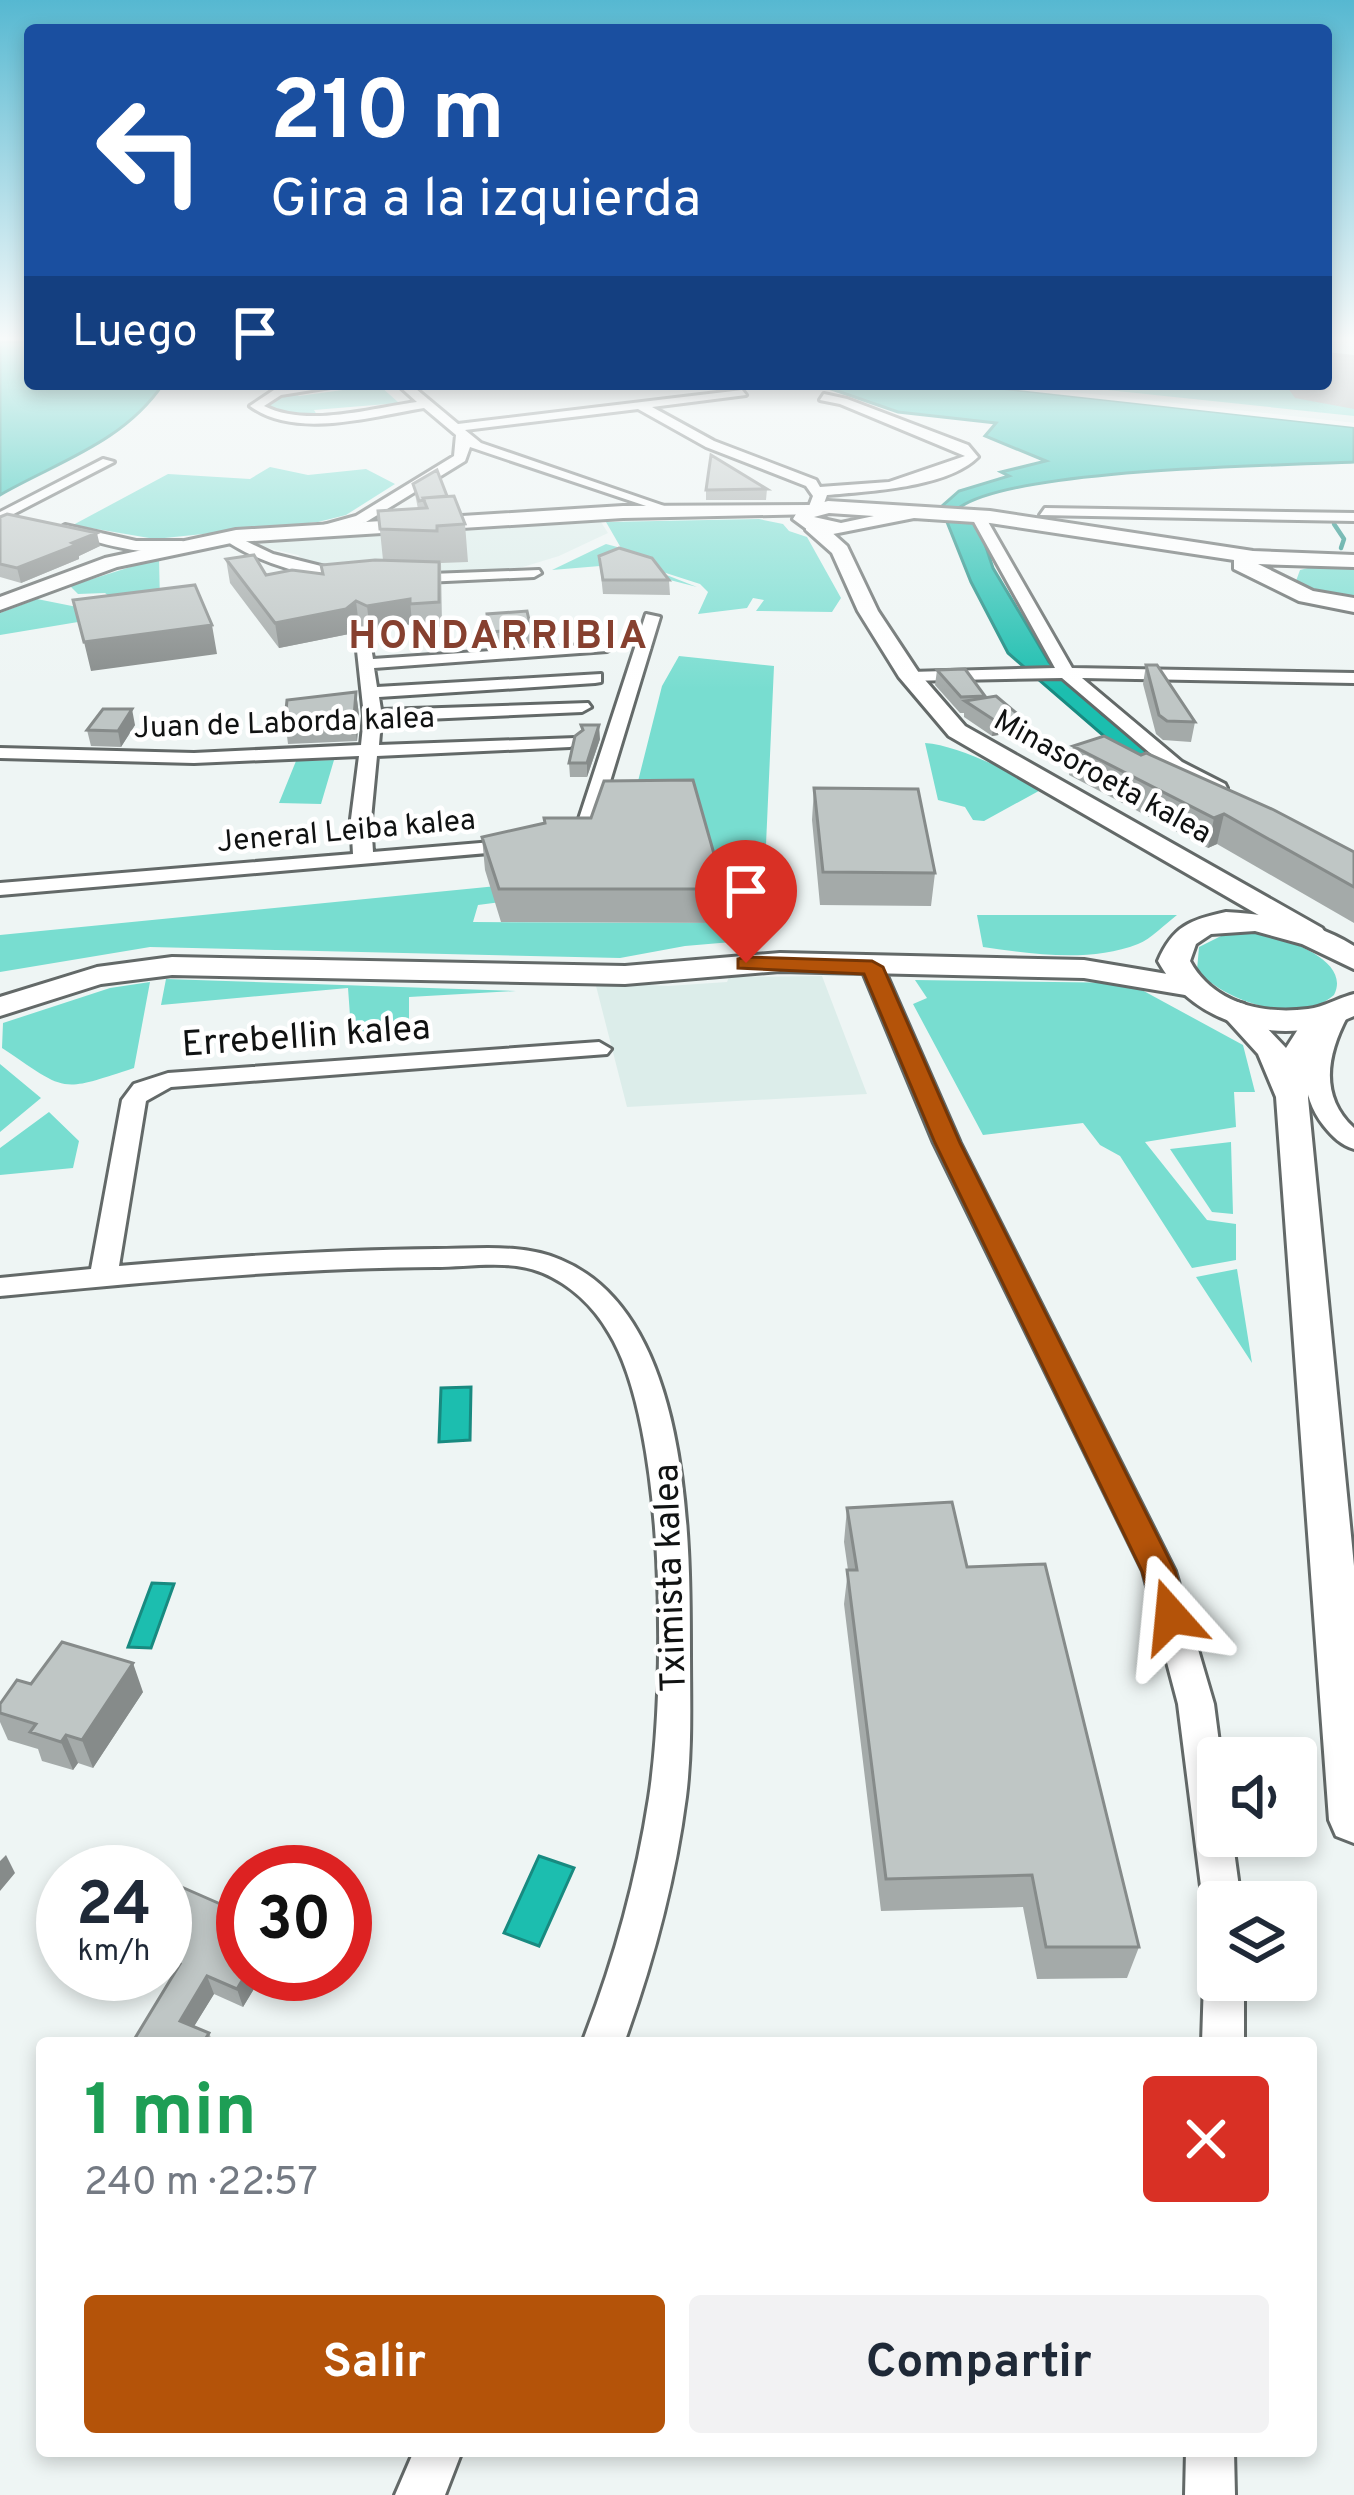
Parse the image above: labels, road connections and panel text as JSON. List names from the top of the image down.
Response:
{
  "streets": {
    "street": [
      "Juan de Laborda kalea",
      "Minasoroeta kalea",
      "Jeneral Leiba kalea",
      "Errebellin kalea",
      "Tximista kalea"
    ]
  },
  "crossings": [
    ["Errebellin kalea", "Tximista kalea"]
  ],
  "districts": ["HONDARRIBIA"],
  "page": {
    "turn": ["210 m", "Gira a la izquierda"],
    "then": "Luego",
    "speed": "24 km/h",
    "limit": "30",
    "heading": ["1 min", "240 m · 22:57"],
    "buttons": ["Salir", "Compartir"]
  }
}
